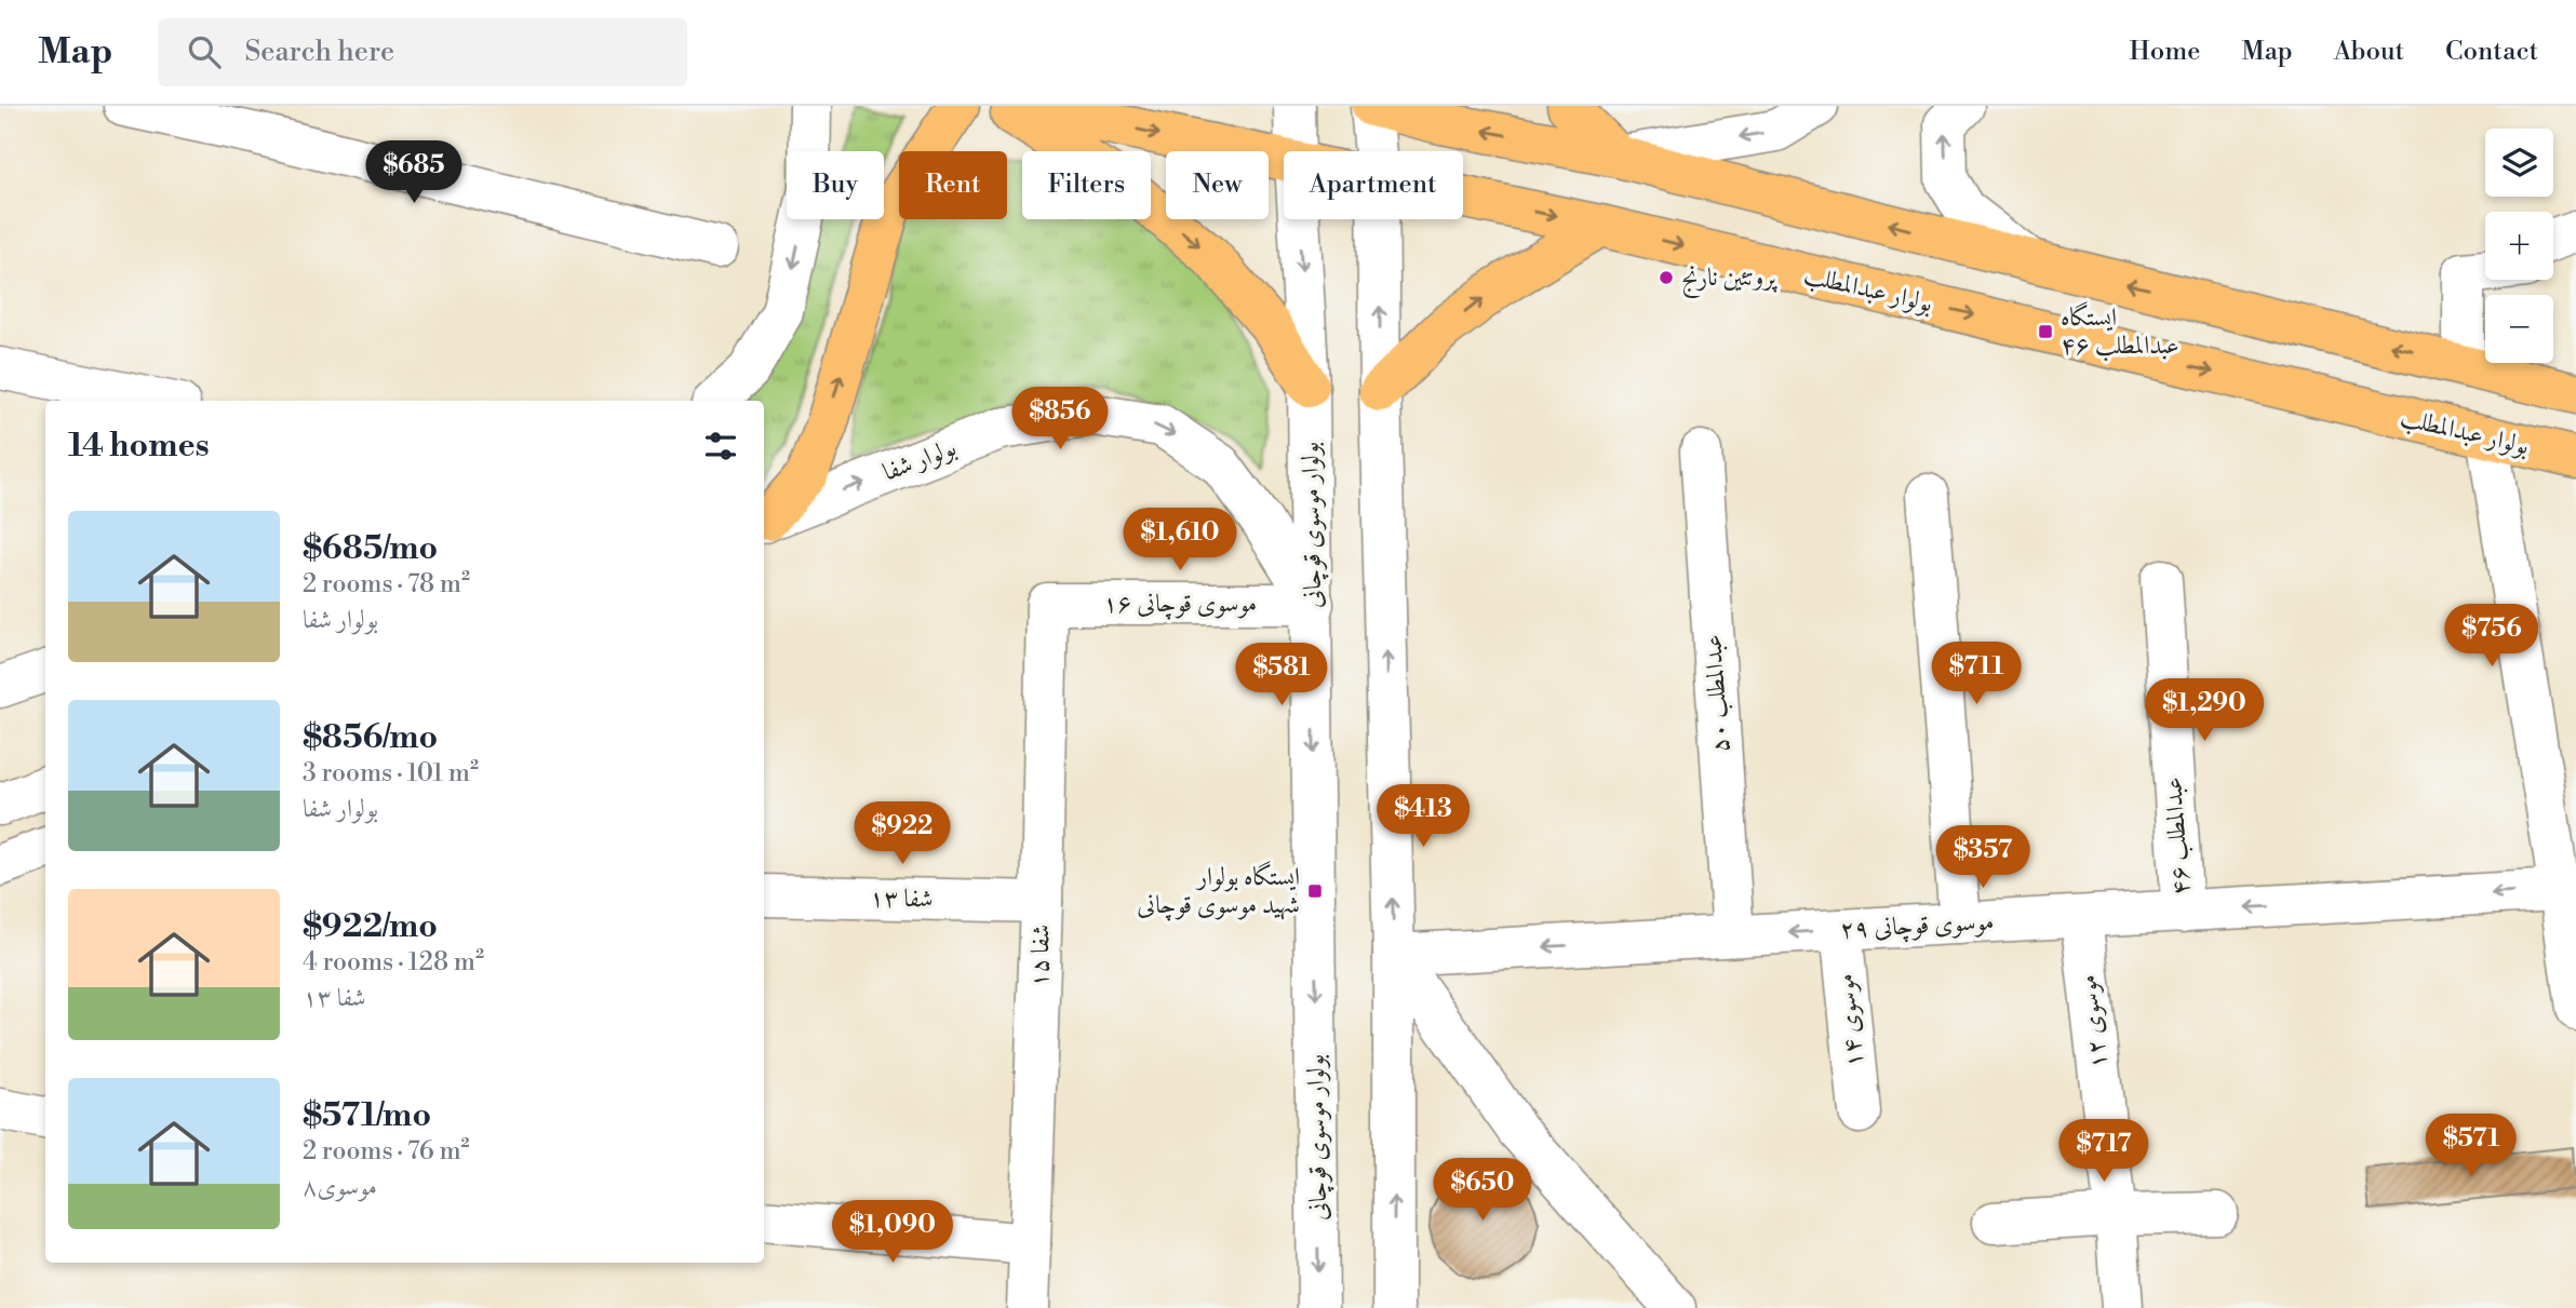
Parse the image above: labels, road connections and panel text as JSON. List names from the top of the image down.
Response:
{
  "streets": {
    "main road": ["بولوار عبدالمطلب"],
    "street": [
      "بولوار شفا",
      "بولوار موسوی قوچانی",
      "موسوی قوچانی ۱۶",
      "عبدالمطلب ۵۰",
      "عبدالمطلب ۴۶",
      "شفا ۱۳",
      "موسوی قوچانی ۲۹",
      "شفا ۱۵",
      "موسوی ۱۴",
      "موسوی ۱۲"
    ]
  },
  "crossings": [
    ["بولوار شفا", "بولوار موسوی قوچانی"],
    ["بولوار شفا", "موسوی قوچانی ۱۶"],
    ["بولوار موسوی قوچانی", "موسوی قوچانی ۱۶"],
    ["موسوی قوچانی ۱۶", "شفا ۱۵"],
    ["عبدالمطلب ۵۰", "موسوی قوچانی ۲۹"],
    ["عبدالمطلب ۴۶", "موسوی قوچانی ۲۹"],
    ["شفا ۱۳", "شفا ۱۵"],
    ["موسوی قوچانی ۲۹", "موسوی ۱۴"],
    ["موسوی قوچانی ۲۹", "موسوی ۱۲"]
  ],
  "one_way": ["بولوار شفا", "موسوی قوچانی ۲۹"],
  "places": {
    "other": ["پروتئین نارنج"],
    "transit": ["ایستگاه عبدالمطلب ۴۶", "ایستگاه بولوار شهید موسوی قوچانی"]
  },
  "page": {
    "header": "Map",
    "search": "Search here",
    "nav": [
      "Home",
      "Map",
      "About",
      "Contact"
    ],
    "map_buttons": ["+", "−"],
    "price": [
      "$685",
      "$856",
      "$1,610",
      "$756",
      "$711",
      "$581",
      "$1,290",
      "$413",
      "$922",
      "$357",
      "$571",
      "$717",
      "$650",
      "$1,090"
    ],
    "chip": [
      "Buy",
      "Rent",
      "Filters",
      "New",
      "Apartment"
    ],
    "heading": "14 homes",
    "list": [
      {
        "name": "$685/mo",
        "note": "2 rooms · 78 m² · بولوار شفا"
      },
      {
        "name": "$856/mo",
        "note": "3 rooms · 101 m² · بولوار شفا"
      },
      {
        "name": "$922/mo",
        "note": "4 rooms · 128 m² · شفا ۱۳"
      },
      {
        "name": "$571/mo",
        "note": "2 rooms · 76 m² · موسوی۸"
      }
    ]
  }
}
